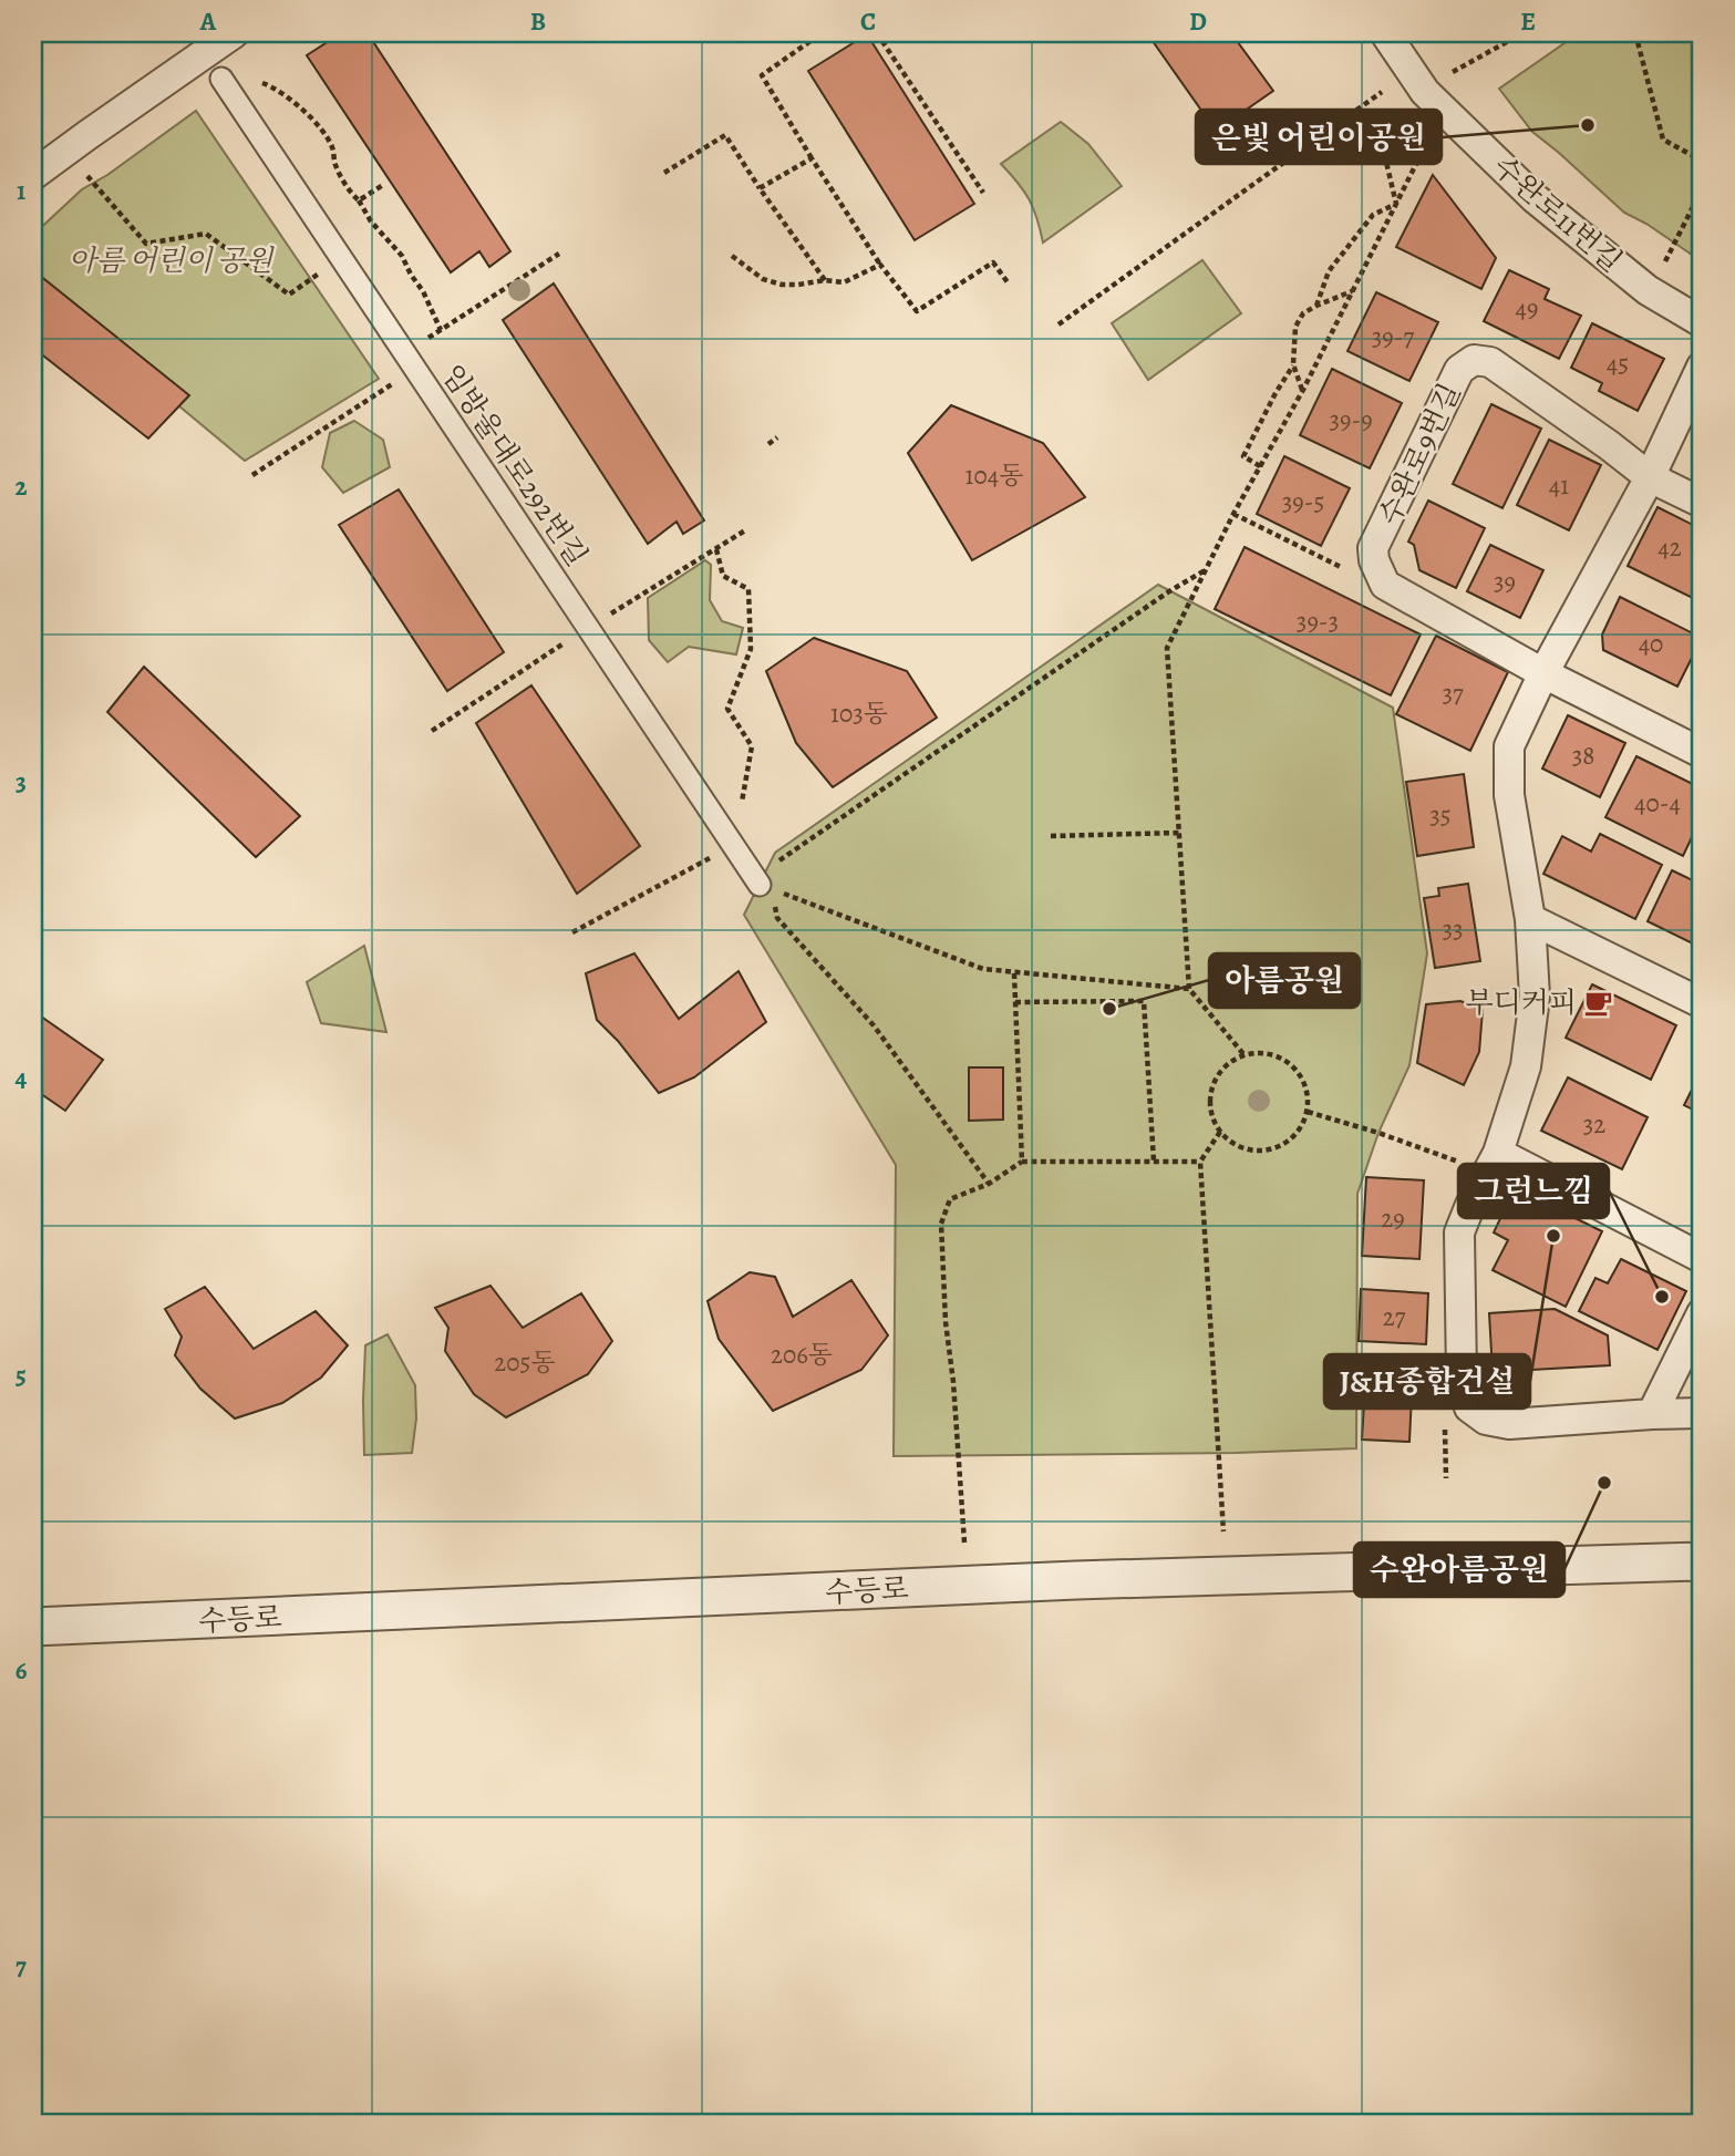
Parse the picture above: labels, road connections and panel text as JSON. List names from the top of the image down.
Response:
{
  "streets": {
    "street": [
      "수완로11번길",
      "수완로9번길",
      "임방울대로292번길",
      "수등로"
    ]
  },
  "parks": ["아름 어린이 공원"],
  "places": {
    "other": [
      "은빛 어린이공원",
      "아름공원",
      "J&H종합건설",
      "그런느낌",
      "수완아름공원"
    ],
    "cafe": ["부디커피"]
  },
  "house_numbers": [
    "49",
    "39-7",
    "45",
    "39-9",
    "104동",
    "41",
    "39-5",
    "42",
    "39",
    "39-3",
    "40",
    "37",
    "103동",
    "38",
    "40-4",
    "35",
    "33",
    "32",
    "29",
    "27",
    "206동",
    "205동"
  ],
  "grid": {
    "columns": [
      "A",
      "B",
      "C",
      "D",
      "E"
    ],
    "rows": [
      "1",
      "2",
      "3",
      "4",
      "5",
      "6",
      "7"
    ]
  }
}
